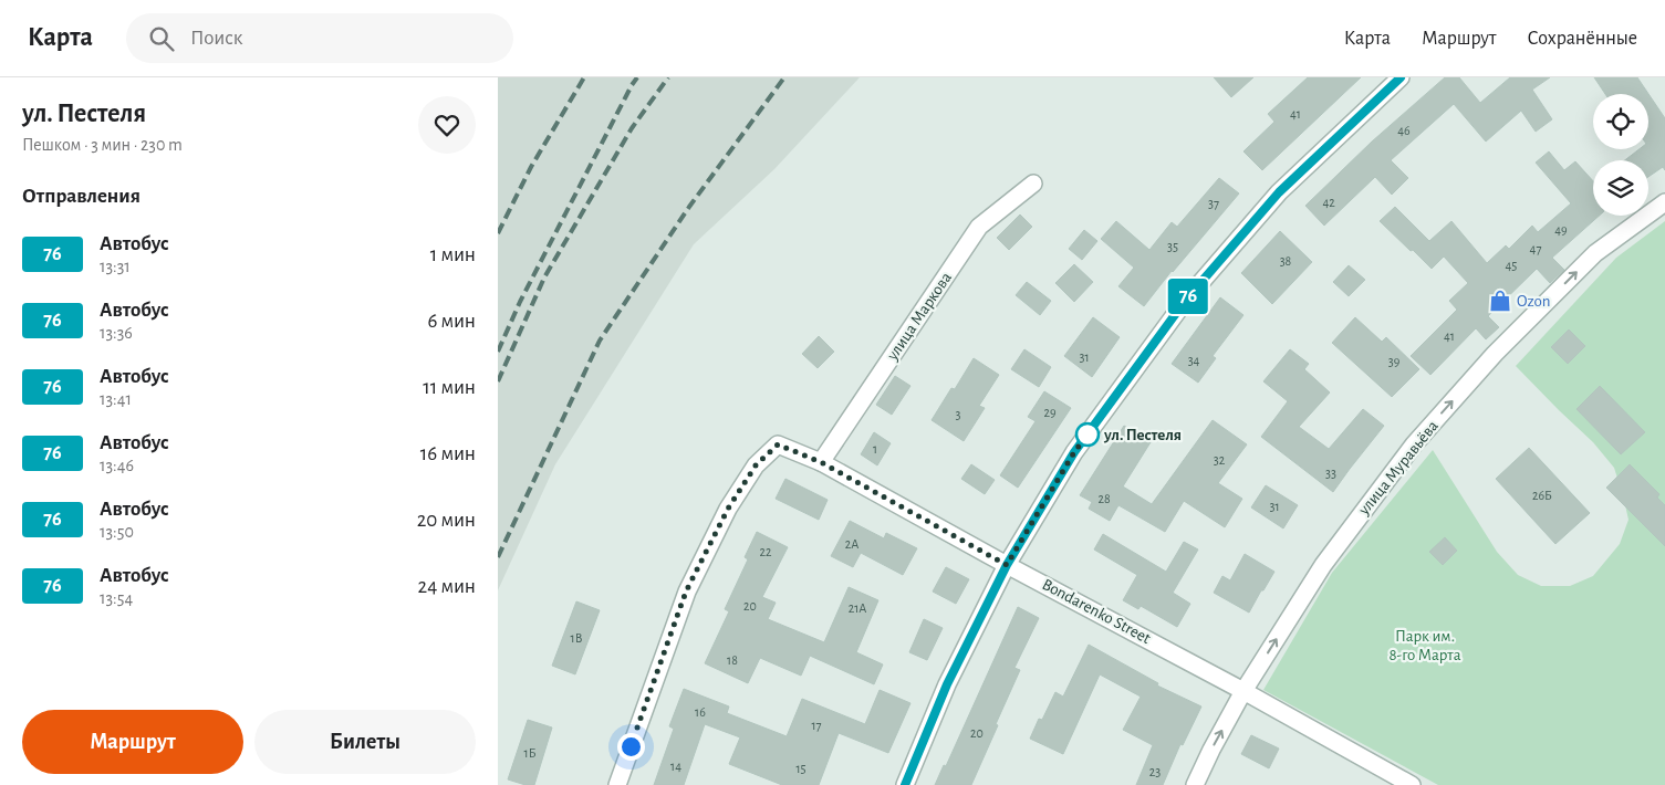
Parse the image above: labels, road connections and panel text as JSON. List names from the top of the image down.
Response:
{
  "streets": {
    "street": ["улица Маркова", "улица Муравьёва", "Bondarenko Street"]
  },
  "crossings": [
    ["улица Маркова", "Bondarenko Street"],
    ["улица Муравьёва", "Bondarenko Street"]
  ],
  "one_way": ["улица Муравьёва"],
  "parks": ["Парк им. 8-го Марта"],
  "places": {
    "shop": ["Ozon"],
    "other": ["ул. Пестеля"]
  },
  "lines": ["bus line 76"],
  "house_numbers": [
    "41",
    "46",
    "42",
    "37",
    "49",
    "35",
    "47",
    "38",
    "45",
    "41",
    "31",
    "34",
    "39",
    "29",
    "3",
    "1",
    "32",
    "33",
    "26Б",
    "28",
    "31",
    "2А",
    "22",
    "20",
    "21А",
    "1В",
    "18",
    "16",
    "17",
    "20",
    "1Б",
    "14",
    "15",
    "23"
  ],
  "page": {
    "header": "Карта",
    "search": "Поиск",
    "nav": ["Карта", "Маршрут", "Сохранённые"],
    "heading": [
      ["ул. Пестеля", "Пешком · 3 мин · 230 m"],
      "Отправления"
    ],
    "on_map": "76",
    "list": [
      {
        "mark": "76",
        "name": "Автобус",
        "note": "13:31",
        "value": "1 мин"
      },
      {
        "mark": "76",
        "name": "Автобус",
        "note": "13:36",
        "value": "6 мин"
      },
      {
        "mark": "76",
        "name": "Автобус",
        "note": "13:41",
        "value": "11 мин"
      },
      {
        "mark": "76",
        "name": "Автобус",
        "note": "13:46",
        "value": "16 мин"
      },
      {
        "mark": "76",
        "name": "Автобус",
        "note": "13:50",
        "value": "20 мин"
      },
      {
        "mark": "76",
        "name": "Автобус",
        "note": "13:54",
        "value": "24 мин"
      }
    ],
    "buttons": ["Маршрут", "Билеты"]
  }
}
